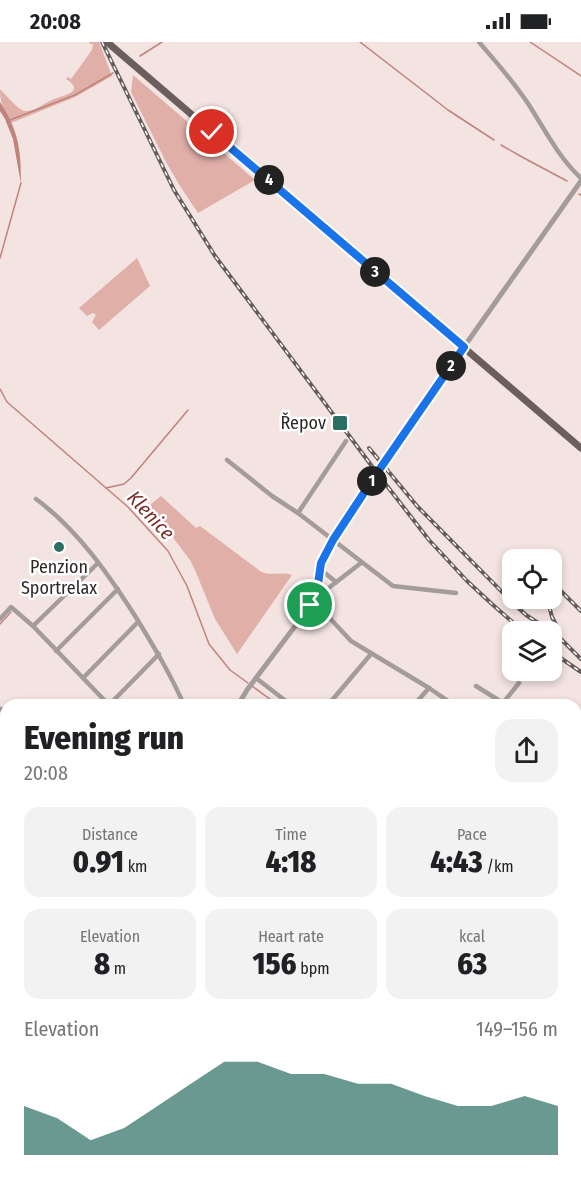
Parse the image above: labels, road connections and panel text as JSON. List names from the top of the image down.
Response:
{
  "water": ["Klenice"],
  "places": {
    "transit": ["Řepov"],
    "other": ["Penzion Sportrelax"]
  },
  "page": {
    "status": "20:08",
    "pins": [
      "4",
      "3",
      "2",
      "1"
    ],
    "heading": ["Evening run", "20:08"],
    "stats": [
      ["Distance", "0.91 km"],
      ["Time", "4:18"],
      ["Pace", "4:43 /km"],
      ["Elevation", "8 m"],
      ["Heart rate", "156 bpm"],
      ["kcal", "63"]
    ],
    "chart": ["Elevation", "149–156 m"]
  }
}
